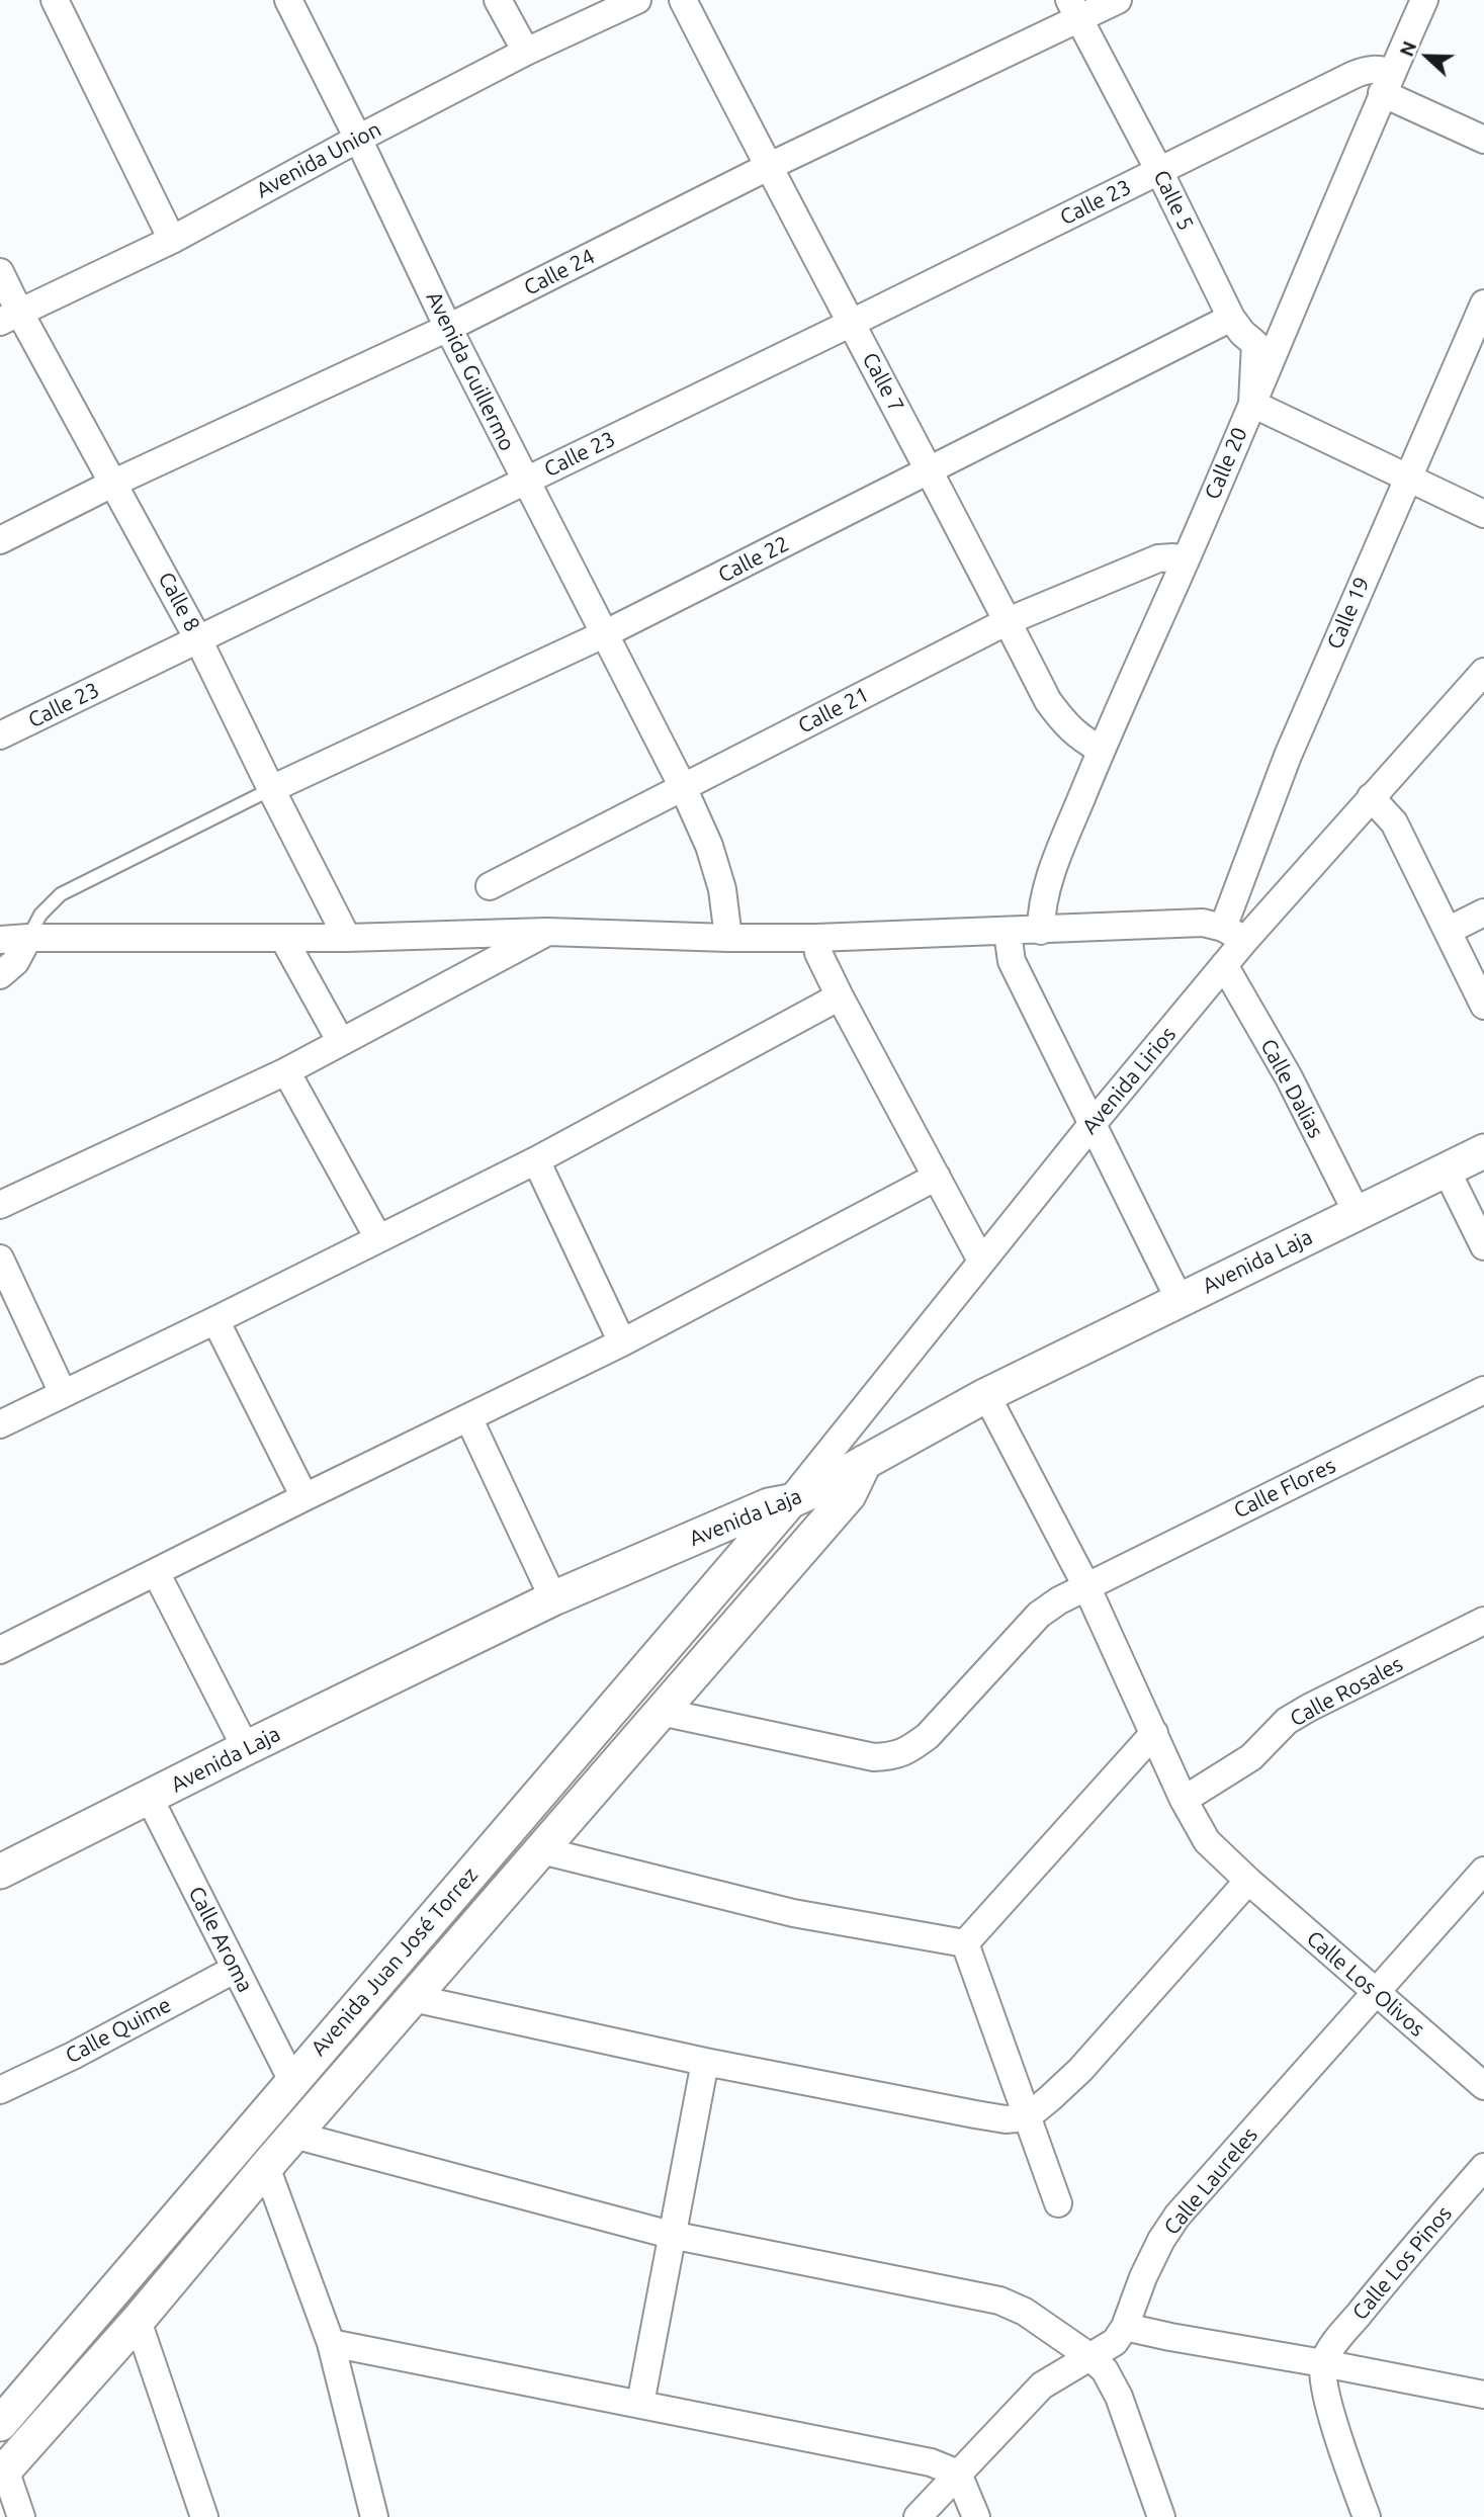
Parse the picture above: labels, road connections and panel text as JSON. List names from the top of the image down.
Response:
{
  "streets": {
    "street": [
      "Avenida Union",
      "Calle 5",
      "Calle 23",
      "Calle 24",
      "Avenida Guillermo",
      "Calle 7",
      "Calle 20",
      "Calle 22",
      "Calle 8",
      "Calle 19",
      "Calle 21",
      "Avenida Lirios",
      "Calle Dalias",
      "Avenida Laja",
      "Calle Flores",
      "Calle Rosales",
      "Calle Aroma",
      "Avenida Juan José Torrez",
      "Calle Los Olivos",
      "Calle Quime",
      "Calle Laureles",
      "Calle Los Pinos"
    ]
  },
  "crossings": [
    ["Avenida Union", "Avenida Guillermo"],
    ["Avenida Union", "Calle 8"],
    ["Calle 5", "Calle 23"],
    ["Calle 5", "Calle 24"],
    ["Calle 5", "Calle 20"],
    ["Calle 5", "Calle 22"],
    ["Calle 23", "Avenida Guillermo"],
    ["Calle 23", "Calle 7"],
    ["Calle 23", "Calle 20"],
    ["Calle 23", "Calle 8"],
    ["Calle 24", "Avenida Guillermo"],
    ["Calle 24", "Calle 7"],
    ["Calle 24", "Calle 8"],
    ["Avenida Guillermo", "Calle 22"],
    ["Avenida Guillermo", "Calle 21"],
    ["Calle 7", "Calle 20"],
    ["Calle 7", "Calle 22"],
    ["Calle 7", "Calle 21"],
    ["Calle 20", "Calle 21"],
    ["Calle 22", "Calle 8"],
    ["Calle 19", "Avenida Lirios"],
    ["Avenida Lirios", "Calle Dalias"],
    ["Avenida Lirios", "Avenida Laja"],
    ["Avenida Lirios", "Avenida Juan José Torrez"],
    ["Calle Dalias", "Avenida Laja"],
    ["Avenida Laja", "Calle Aroma"],
    ["Avenida Laja", "Avenida Juan José Torrez"],
    ["Avenida Laja", "Calle Los Olivos"],
    ["Calle Flores", "Calle Los Olivos"],
    ["Calle Rosales", "Calle Los Olivos"],
    ["Calle Aroma", "Avenida Juan José Torrez"],
    ["Calle Aroma", "Calle Quime"],
    ["Calle Los Olivos", "Calle Laureles"]
  ],
  "north": "left"
}
